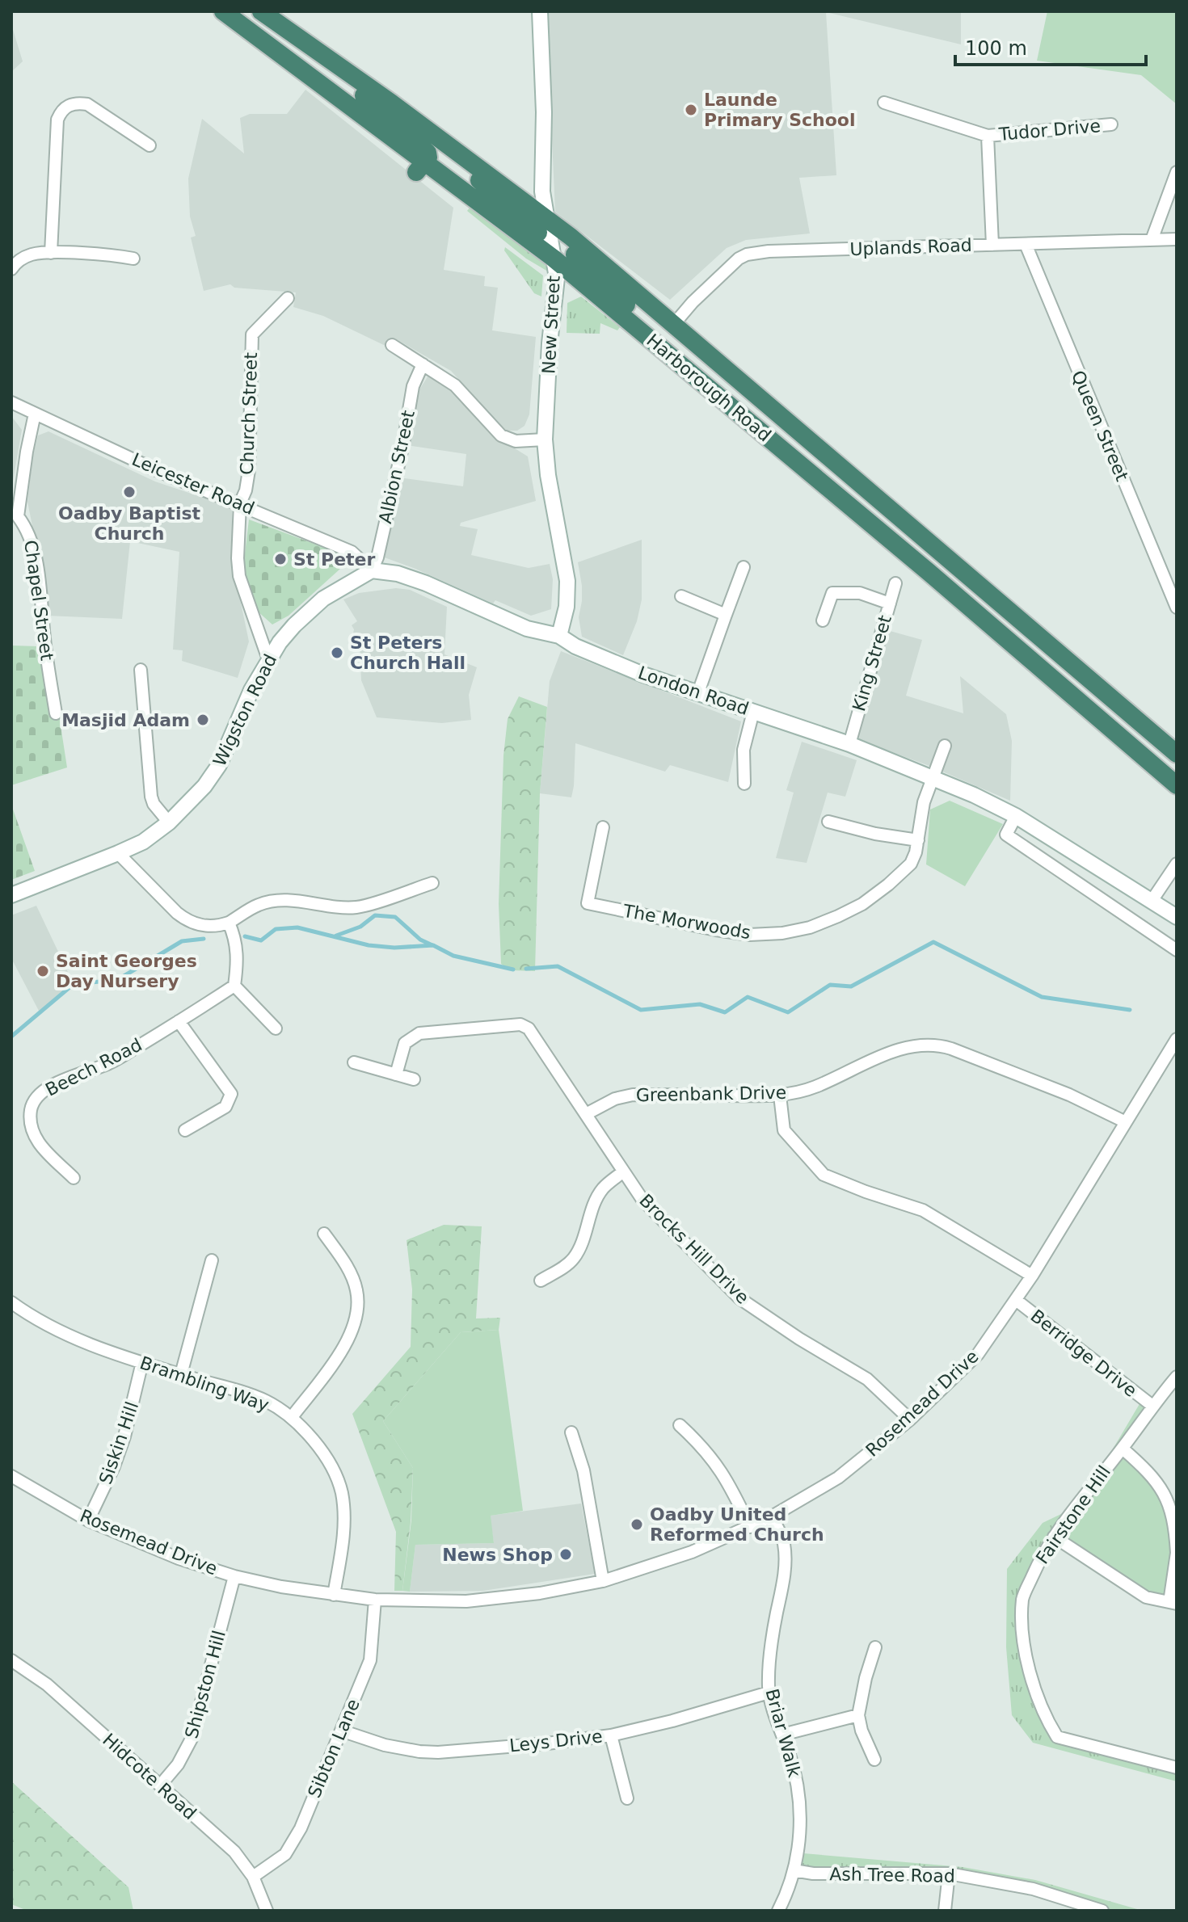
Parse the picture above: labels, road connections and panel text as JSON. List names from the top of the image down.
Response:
{
  "streets": {
    "highway": ["Harborough Road"],
    "main road": ["New Street", "London Road", "Wigston Road"],
    "street": [
      "Tudor Drive",
      "Uplands Road",
      "Church Street",
      "Queen Street",
      "Albion Street",
      "Leicester Road",
      "Chapel Street",
      "King Street",
      "The Morwoods",
      "Beech Road",
      "Greenbank Drive",
      "Brocks Hill Drive",
      "Berridge Drive",
      "Brambling Way",
      "Rosemead Drive",
      "Siskin Hill",
      "Fairstone Hill",
      "Shipston Hill",
      "Briar Walk",
      "Leys Drive",
      "Sibton Lane",
      "Hidcote Road",
      "Ash Tree Road"
    ]
  },
  "crossings": [
    ["Tudor Drive", "Uplands Road"],
    ["Uplands Road", "Harborough Road"],
    ["Uplands Road", "Queen Street"],
    ["New Street", "Harborough Road"],
    ["New Street", "London Road"],
    ["Church Street", "Leicester Road"],
    ["Church Street", "Wigston Road"],
    ["Albion Street", "Leicester Road"],
    ["Albion Street", "London Road"],
    ["Albion Street", "Wigston Road"],
    ["Leicester Road", "Chapel Street"],
    ["Leicester Road", "London Road"],
    ["Leicester Road", "Wigston Road"],
    ["King Street", "London Road"],
    ["London Road", "Wigston Road"],
    ["London Road", "The Morwoods"],
    ["Greenbank Drive", "Brocks Hill Drive"],
    ["Greenbank Drive", "Rosemead Drive"],
    ["Brocks Hill Drive", "Rosemead Drive"],
    ["Berridge Drive", "Rosemead Drive"],
    ["Berridge Drive", "Fairstone Hill"],
    ["Brambling Way", "Rosemead Drive"],
    ["Brambling Way", "Siskin Hill"],
    ["Rosemead Drive", "Siskin Hill"],
    ["Rosemead Drive", "Shipston Hill"],
    ["Rosemead Drive", "Briar Walk"],
    ["Rosemead Drive", "Sibton Lane"],
    ["Shipston Hill", "Hidcote Road"],
    ["Briar Walk", "Leys Drive"],
    ["Briar Walk", "Ash Tree Road"],
    ["Leys Drive", "Sibton Lane"],
    ["Sibton Lane", "Hidcote Road"]
  ],
  "places": [
    "Launde Primary School",
    "Oadby Baptist Church",
    "St Peter",
    "St Peters Church Hall",
    "Masjid Adam",
    "Saint Georges Day Nursery",
    "Oadby United Reformed Church",
    "News Shop"
  ],
  "scale_bar": "100 m"
}
